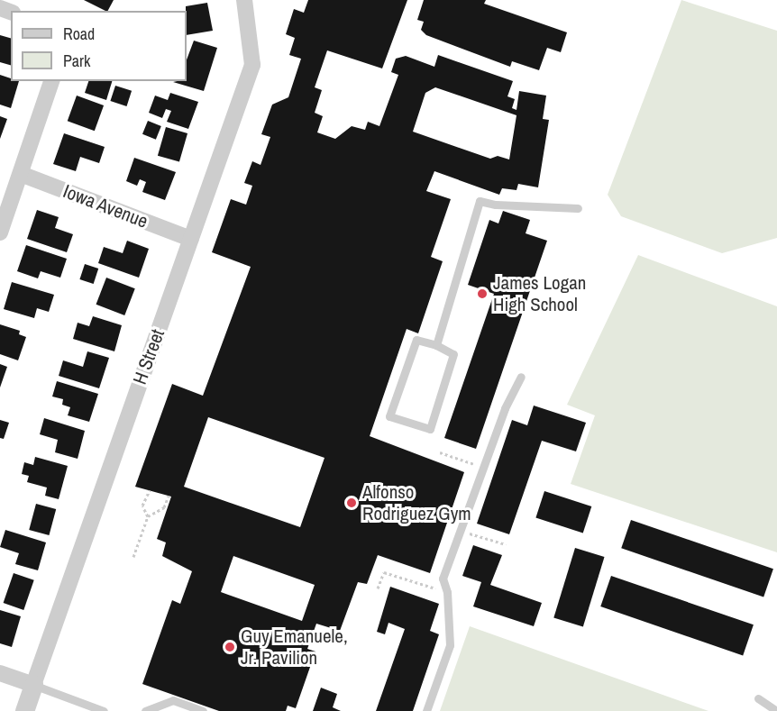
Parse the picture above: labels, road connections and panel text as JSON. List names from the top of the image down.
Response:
{
  "streets": {
    "street": ["Iowa Avenue", "H Street"]
  },
  "crossings": [
    ["Iowa Avenue", "H Street"]
  ],
  "places": ["James Logan High School", "Alfonso Rodriguez Gym", "Guy Emanuele, Jr. Pavilion"],
  "legend": ["Road", "Park"]
}
